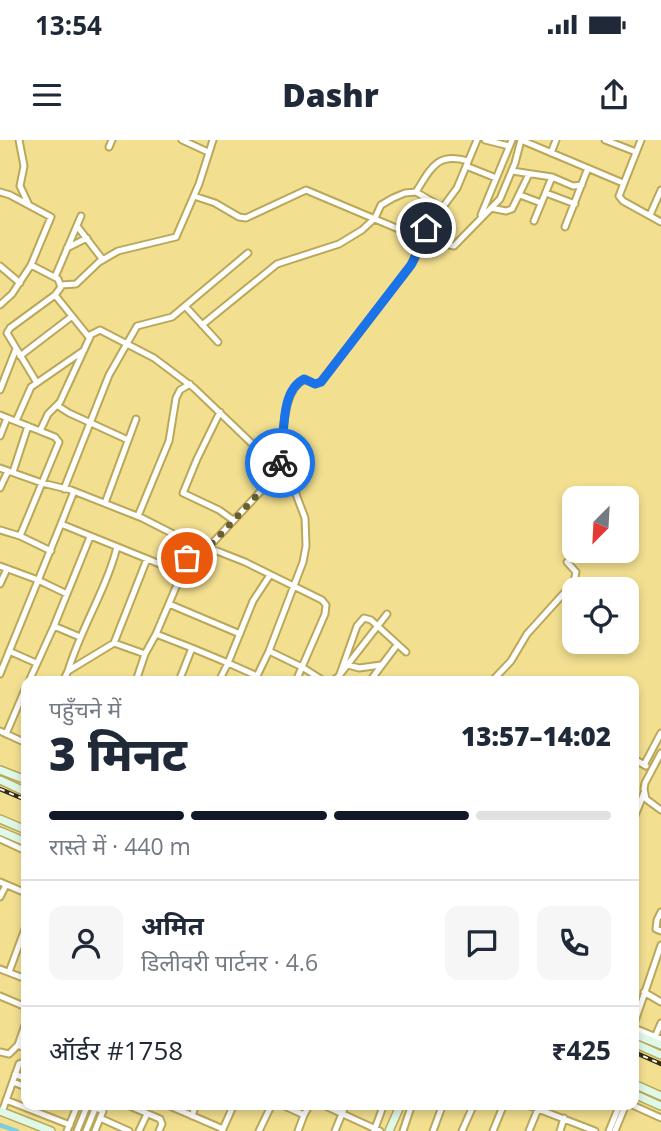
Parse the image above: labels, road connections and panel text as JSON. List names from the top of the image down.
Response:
{
  "north": "bottom left",
  "page": {
    "status": "13:54",
    "header": "Dashr",
    "heading": ["3 मिनट", "पहुँचने में", "13:57–14:02"],
    "panel": [
      "अमित",
      "डिलीवरी पार्टनर · 4.6",
      "ऑर्डर #1758",
      "₹425"
    ],
    "bar": "रास्ते में · 440 m"
  }
}
